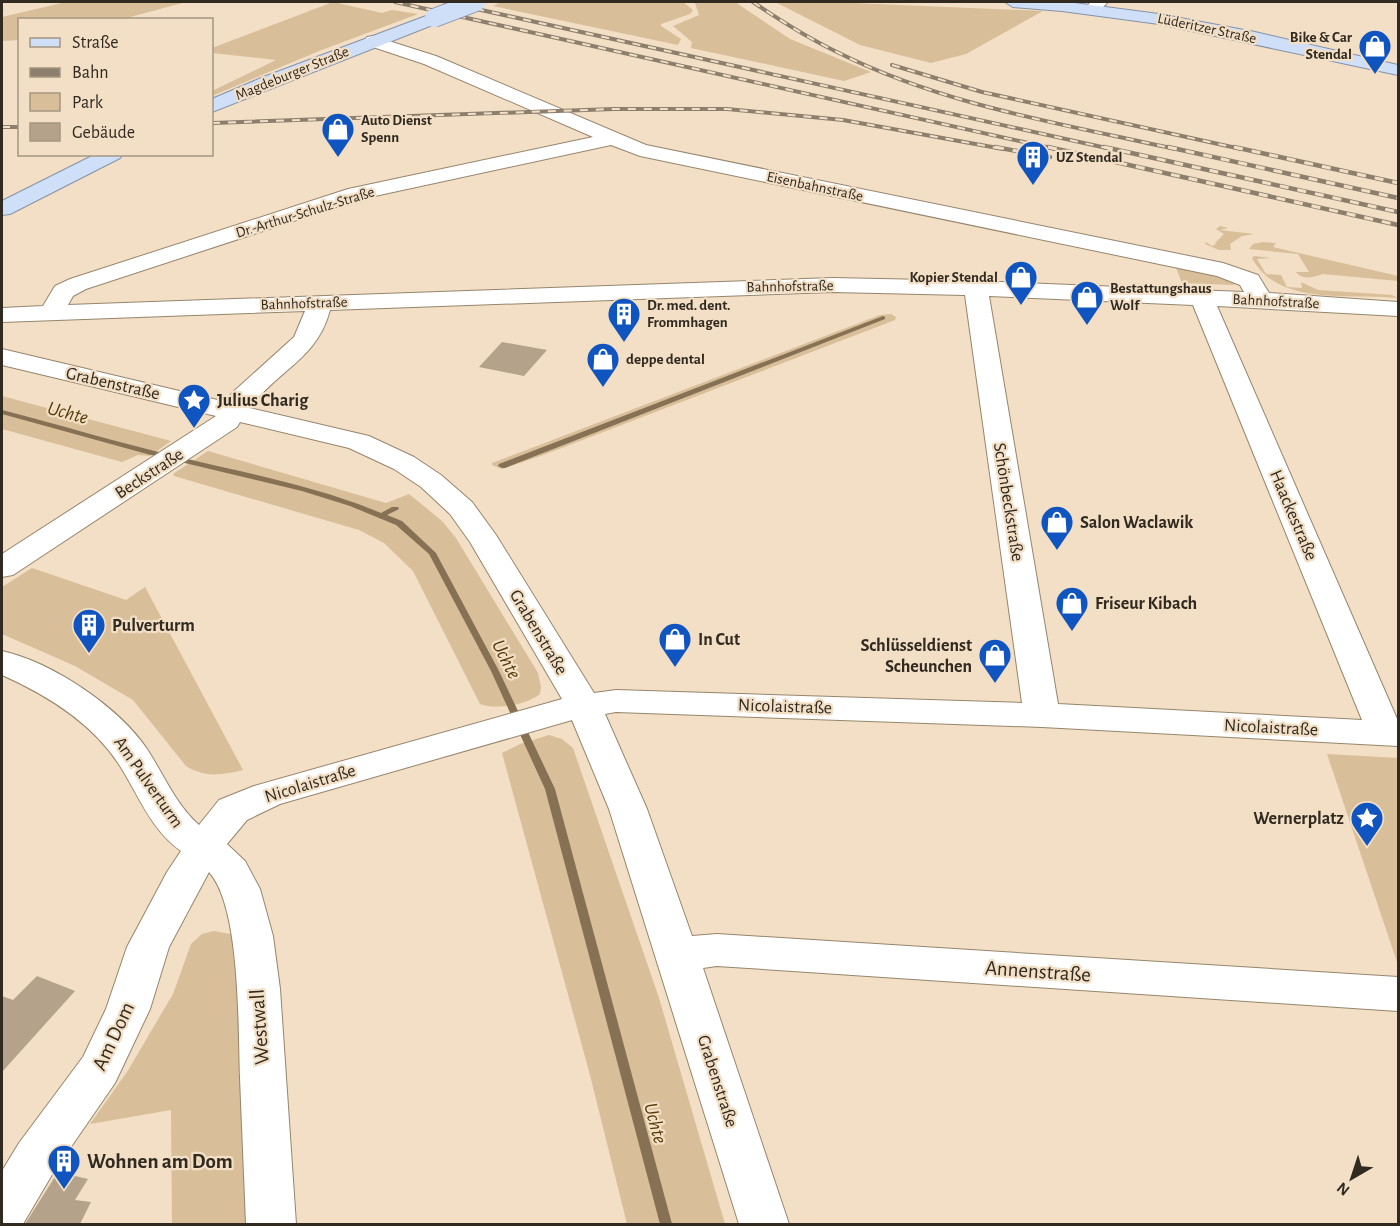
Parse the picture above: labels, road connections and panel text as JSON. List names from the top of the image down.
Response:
{
  "streets": {
    "main road": ["Lüderitzer Straße", "Magdeburger Straße"],
    "street": [
      "Eisenbahnstraße",
      "Dr.-Arthur-Schulz-Straße",
      "Bahnhofstraße",
      "Grabenstraße",
      "Beckstraße",
      "Schönbeckstraße",
      "Haackestraße",
      "Nicolaistraße",
      "Am Pulverturm",
      "Annenstraße",
      "Westwall",
      "Am Dom"
    ]
  },
  "crossings": [
    ["Magdeburger Straße", "Eisenbahnstraße"],
    ["Eisenbahnstraße", "Dr.-Arthur-Schulz-Straße"],
    ["Eisenbahnstraße", "Bahnhofstraße"],
    ["Dr.-Arthur-Schulz-Straße", "Bahnhofstraße"],
    ["Bahnhofstraße", "Beckstraße"],
    ["Bahnhofstraße", "Schönbeckstraße"],
    ["Bahnhofstraße", "Haackestraße"],
    ["Grabenstraße", "Beckstraße"],
    ["Grabenstraße", "Nicolaistraße"],
    ["Grabenstraße", "Annenstraße"],
    ["Schönbeckstraße", "Nicolaistraße"],
    ["Haackestraße", "Nicolaistraße"],
    ["Nicolaistraße", "Am Pulverturm"],
    ["Nicolaistraße", "Westwall"],
    ["Nicolaistraße", "Am Dom"],
    ["Am Pulverturm", "Westwall"],
    ["Am Pulverturm", "Am Dom"],
    ["Westwall", "Am Dom"]
  ],
  "water": ["Uchte"],
  "places": {
    "shop": [
      "Bike & Car Stendal",
      "Auto Dienst Spenn",
      "Kopier Stendal",
      "Bestattungshaus Wolf",
      "deppe dental",
      "Salon Waclawik",
      "Friseur Kibach",
      "In Cut",
      "Schlüsseldienst Scheunchen"
    ],
    "building": [
      "UZ Stendal",
      "Dr. med. dent. Frommhagen",
      "Pulverturm",
      "Wohnen am Dom"
    ],
    "place": ["Julius Charig", "Wernerplatz"]
  },
  "legend": [
    "Straße",
    "Bahn",
    "Park",
    "Gebäude"
  ],
  "north": "bottom left"
}
